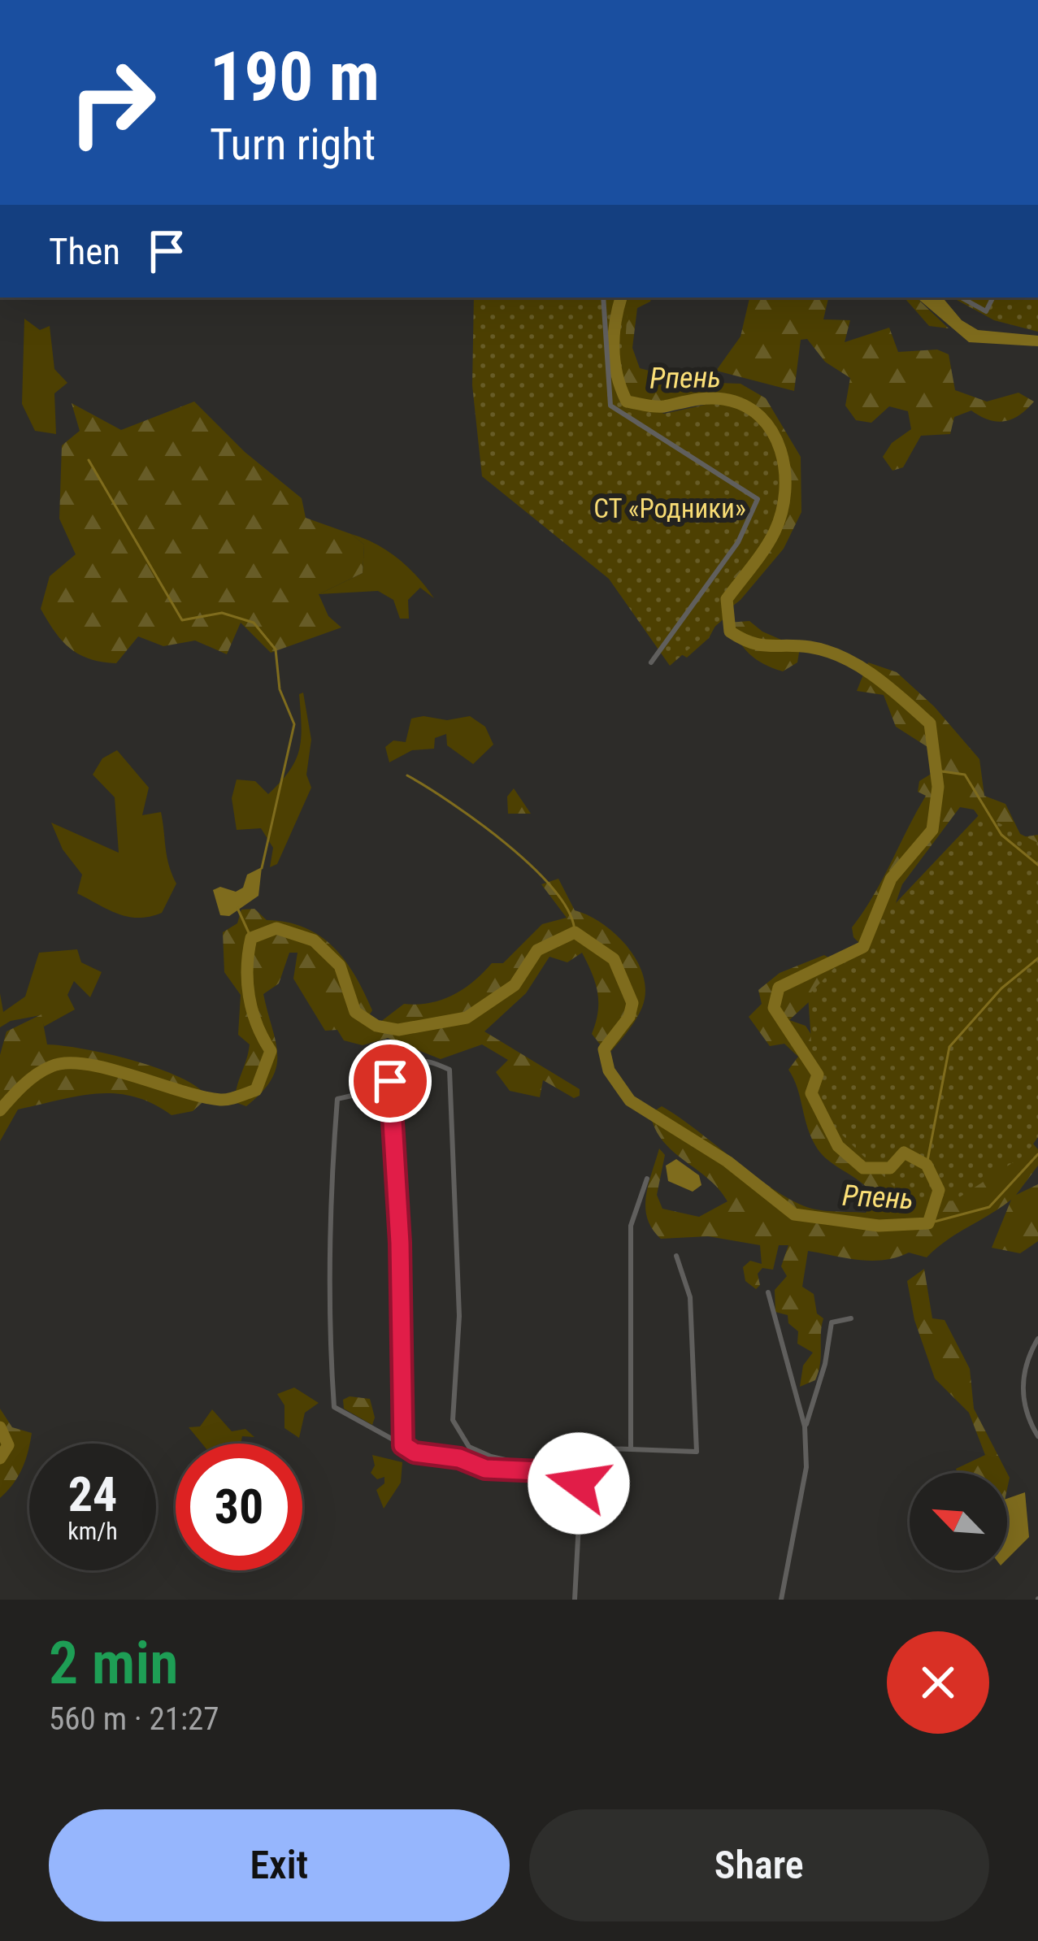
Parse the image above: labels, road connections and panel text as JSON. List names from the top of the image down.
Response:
{
  "water": ["Рпень"],
  "parks": ["СТ «Родники»"],
  "north": "top left",
  "page": {
    "turn": ["190 m", "Turn right"],
    "then": "Then",
    "speed": "24 km/h",
    "limit": "30",
    "heading": ["2 min", "560 m · 21:27"],
    "buttons": ["Exit", "Share"]
  }
}
